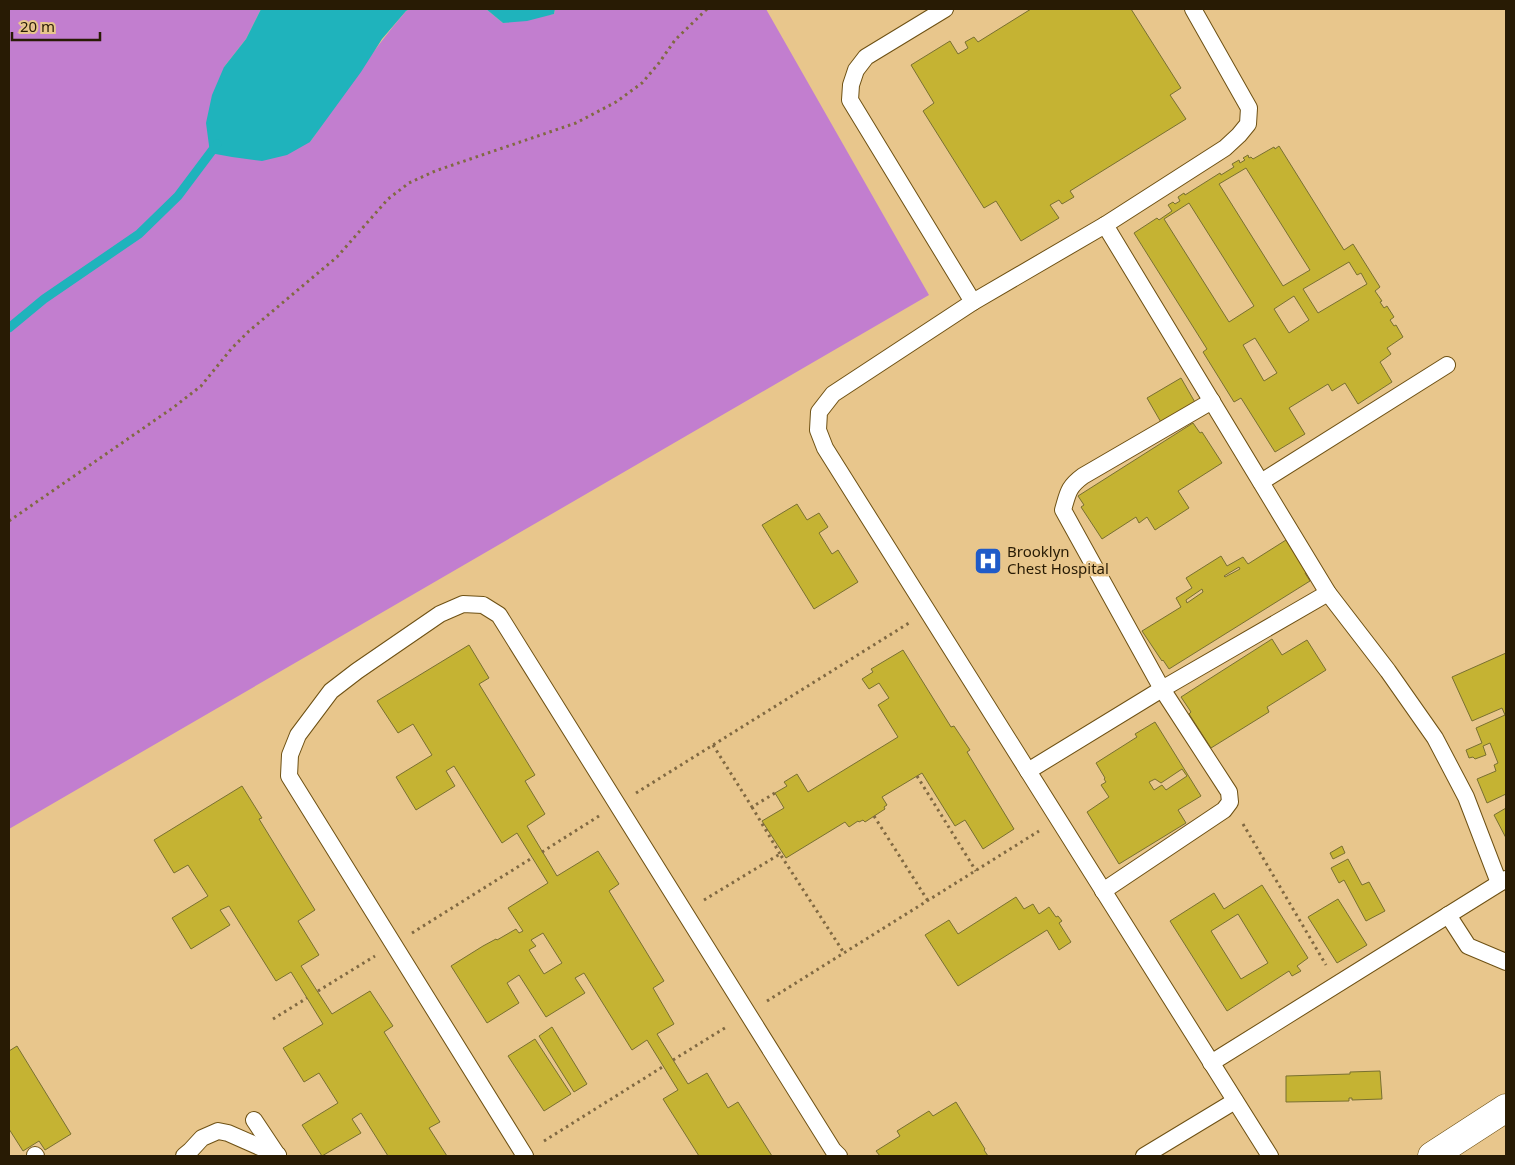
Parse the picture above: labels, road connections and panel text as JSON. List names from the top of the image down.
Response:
{
  "places": {
    "hospital": ["Brooklyn Chest Hospital"]
  },
  "scale_bar": "20 m"
}
